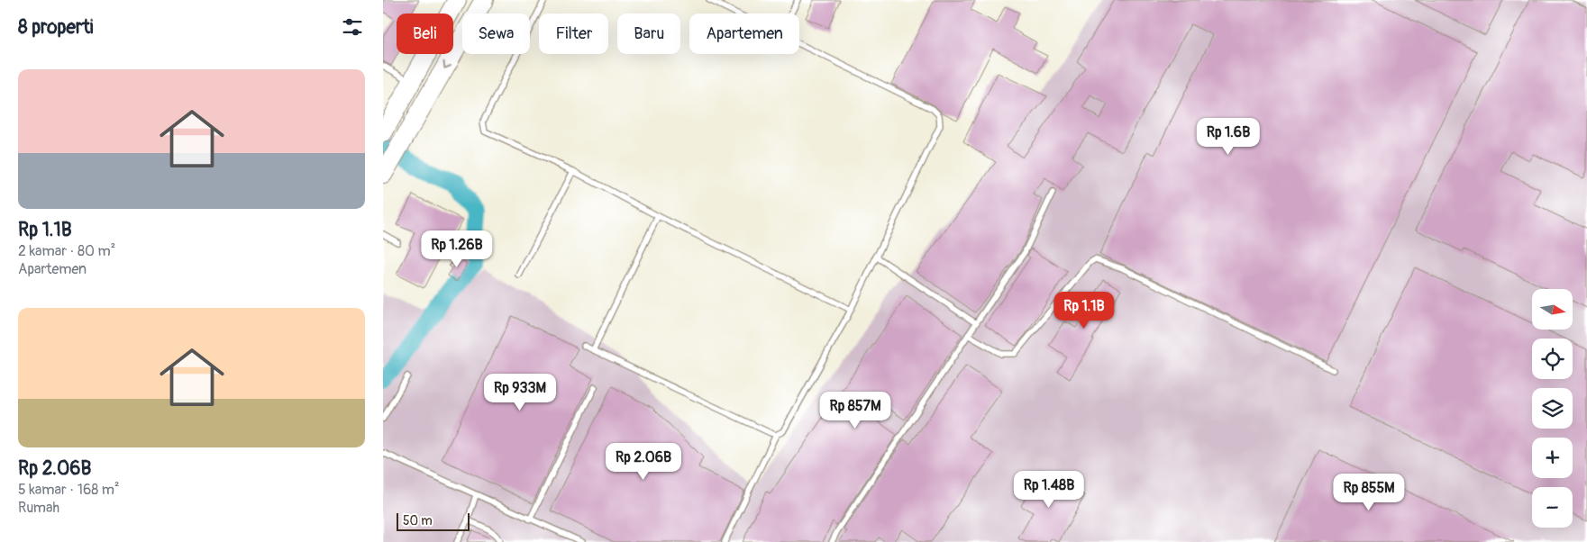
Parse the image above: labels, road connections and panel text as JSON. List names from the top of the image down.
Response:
{
  "scale_bar": "50 m",
  "north": "right",
  "page": {
    "heading": "8 properti",
    "chip": [
      "Beli",
      "Sewa",
      "Filter",
      "Baru",
      "Apartemen"
    ],
    "list": [
      {
        "name": "Rp 1.1B",
        "note": "2 kamar · 80 m² · Apartemen"
      },
      {
        "name": "Rp 2.06B",
        "note": "5 kamar · 168 m² · Rumah"
      }
    ],
    "price": [
      "Rp 1.6B",
      "Rp 1.26B",
      "Rp 1.1B",
      "Rp 933M",
      "Rp 857M",
      "Rp 2.06B",
      "Rp 1.48B",
      "Rp 855M"
    ],
    "map_buttons": ["+", "−"],
    "scale": "50 m"
  }
}
